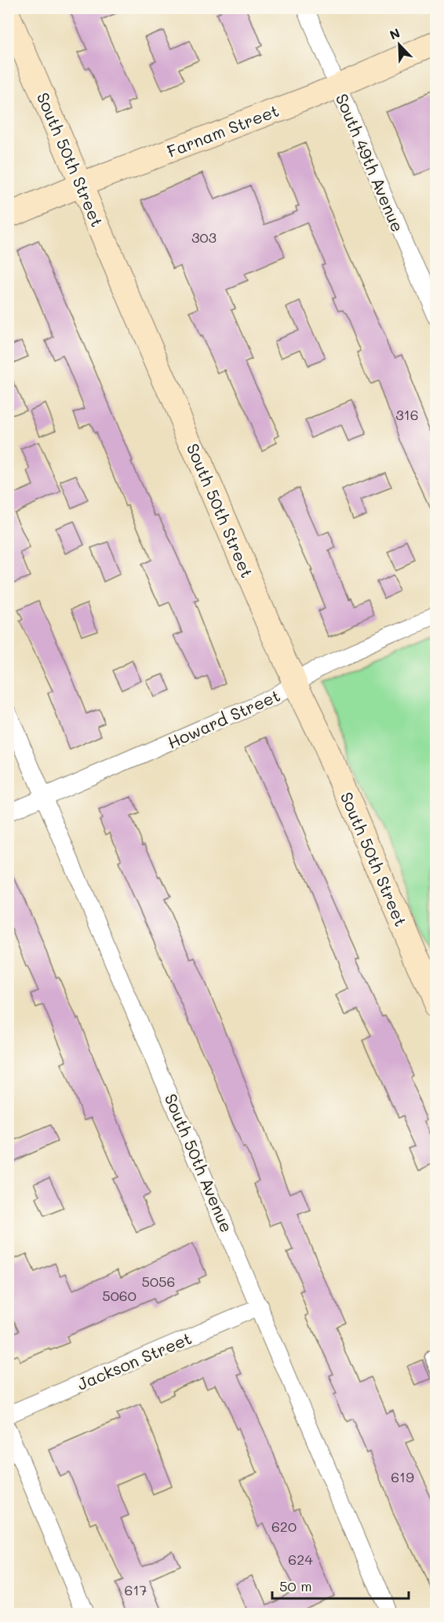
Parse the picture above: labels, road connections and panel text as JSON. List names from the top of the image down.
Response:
{
  "streets": {
    "main road": ["Farnam Street", "South 50th Street"],
    "street": [
      "South 49th Avenue",
      "Howard Street",
      "South 50th Avenue",
      "Jackson Street"
    ]
  },
  "crossings": [
    ["Farnam Street", "South 50th Street"],
    ["Farnam Street", "South 49th Avenue"],
    ["South 50th Street", "Howard Street"],
    ["Howard Street", "South 50th Avenue"],
    ["South 50th Avenue", "Jackson Street"]
  ],
  "house_numbers": [
    "303",
    "316",
    "5056",
    "5060",
    "619",
    "620",
    "624",
    "617"
  ],
  "scale_bar": "50 m",
  "north": "top left"
}
